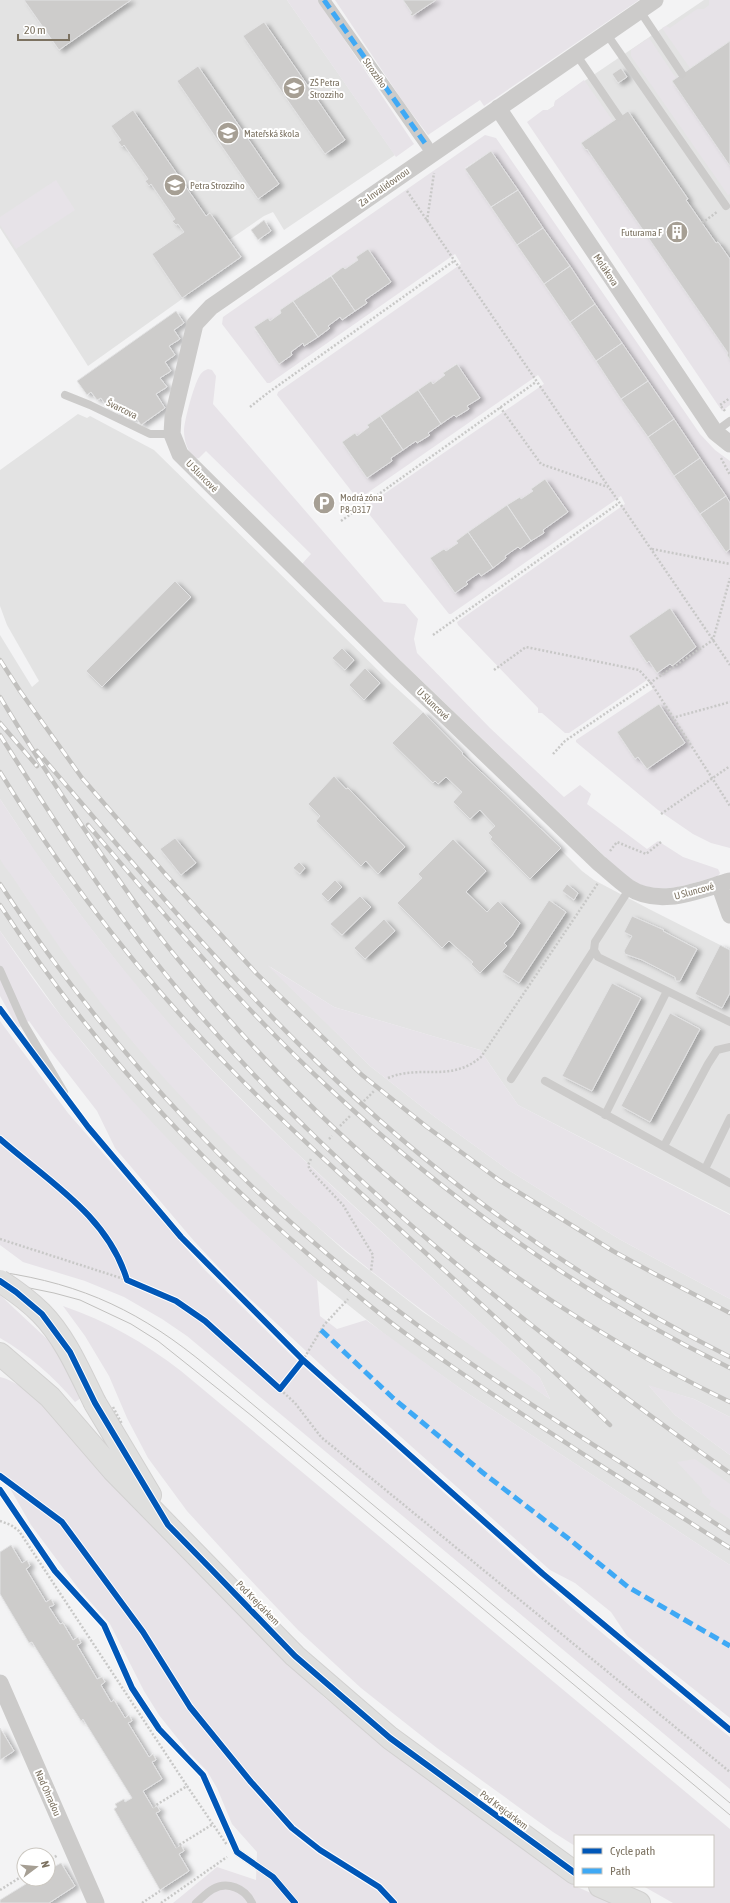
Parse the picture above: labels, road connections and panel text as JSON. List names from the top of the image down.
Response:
{
  "streets": {
    "main road": ["Pod Krejcárkem"],
    "street": [
      "Strozziho",
      "Za Invalidovnou",
      "Molákova",
      "U Sluncové",
      "Nad Ohradou"
    ],
    "lane": ["Švarcova"]
  },
  "crossings": [
    ["Za Invalidovnou", "Molákova"],
    ["Za Invalidovnou", "U Sluncové"],
    ["Švarcova", "U Sluncové"]
  ],
  "places": {
    "school or university": ["ZŠ Petra Strozziho", "Mateřská škola", "Petra Strozziho"],
    "building": ["Futurama F"],
    "parking": ["Modrá zóna P8-0317"]
  },
  "legend": ["Cycle path", "Path"],
  "scale_bar": "20 m",
  "north": "right"
}
